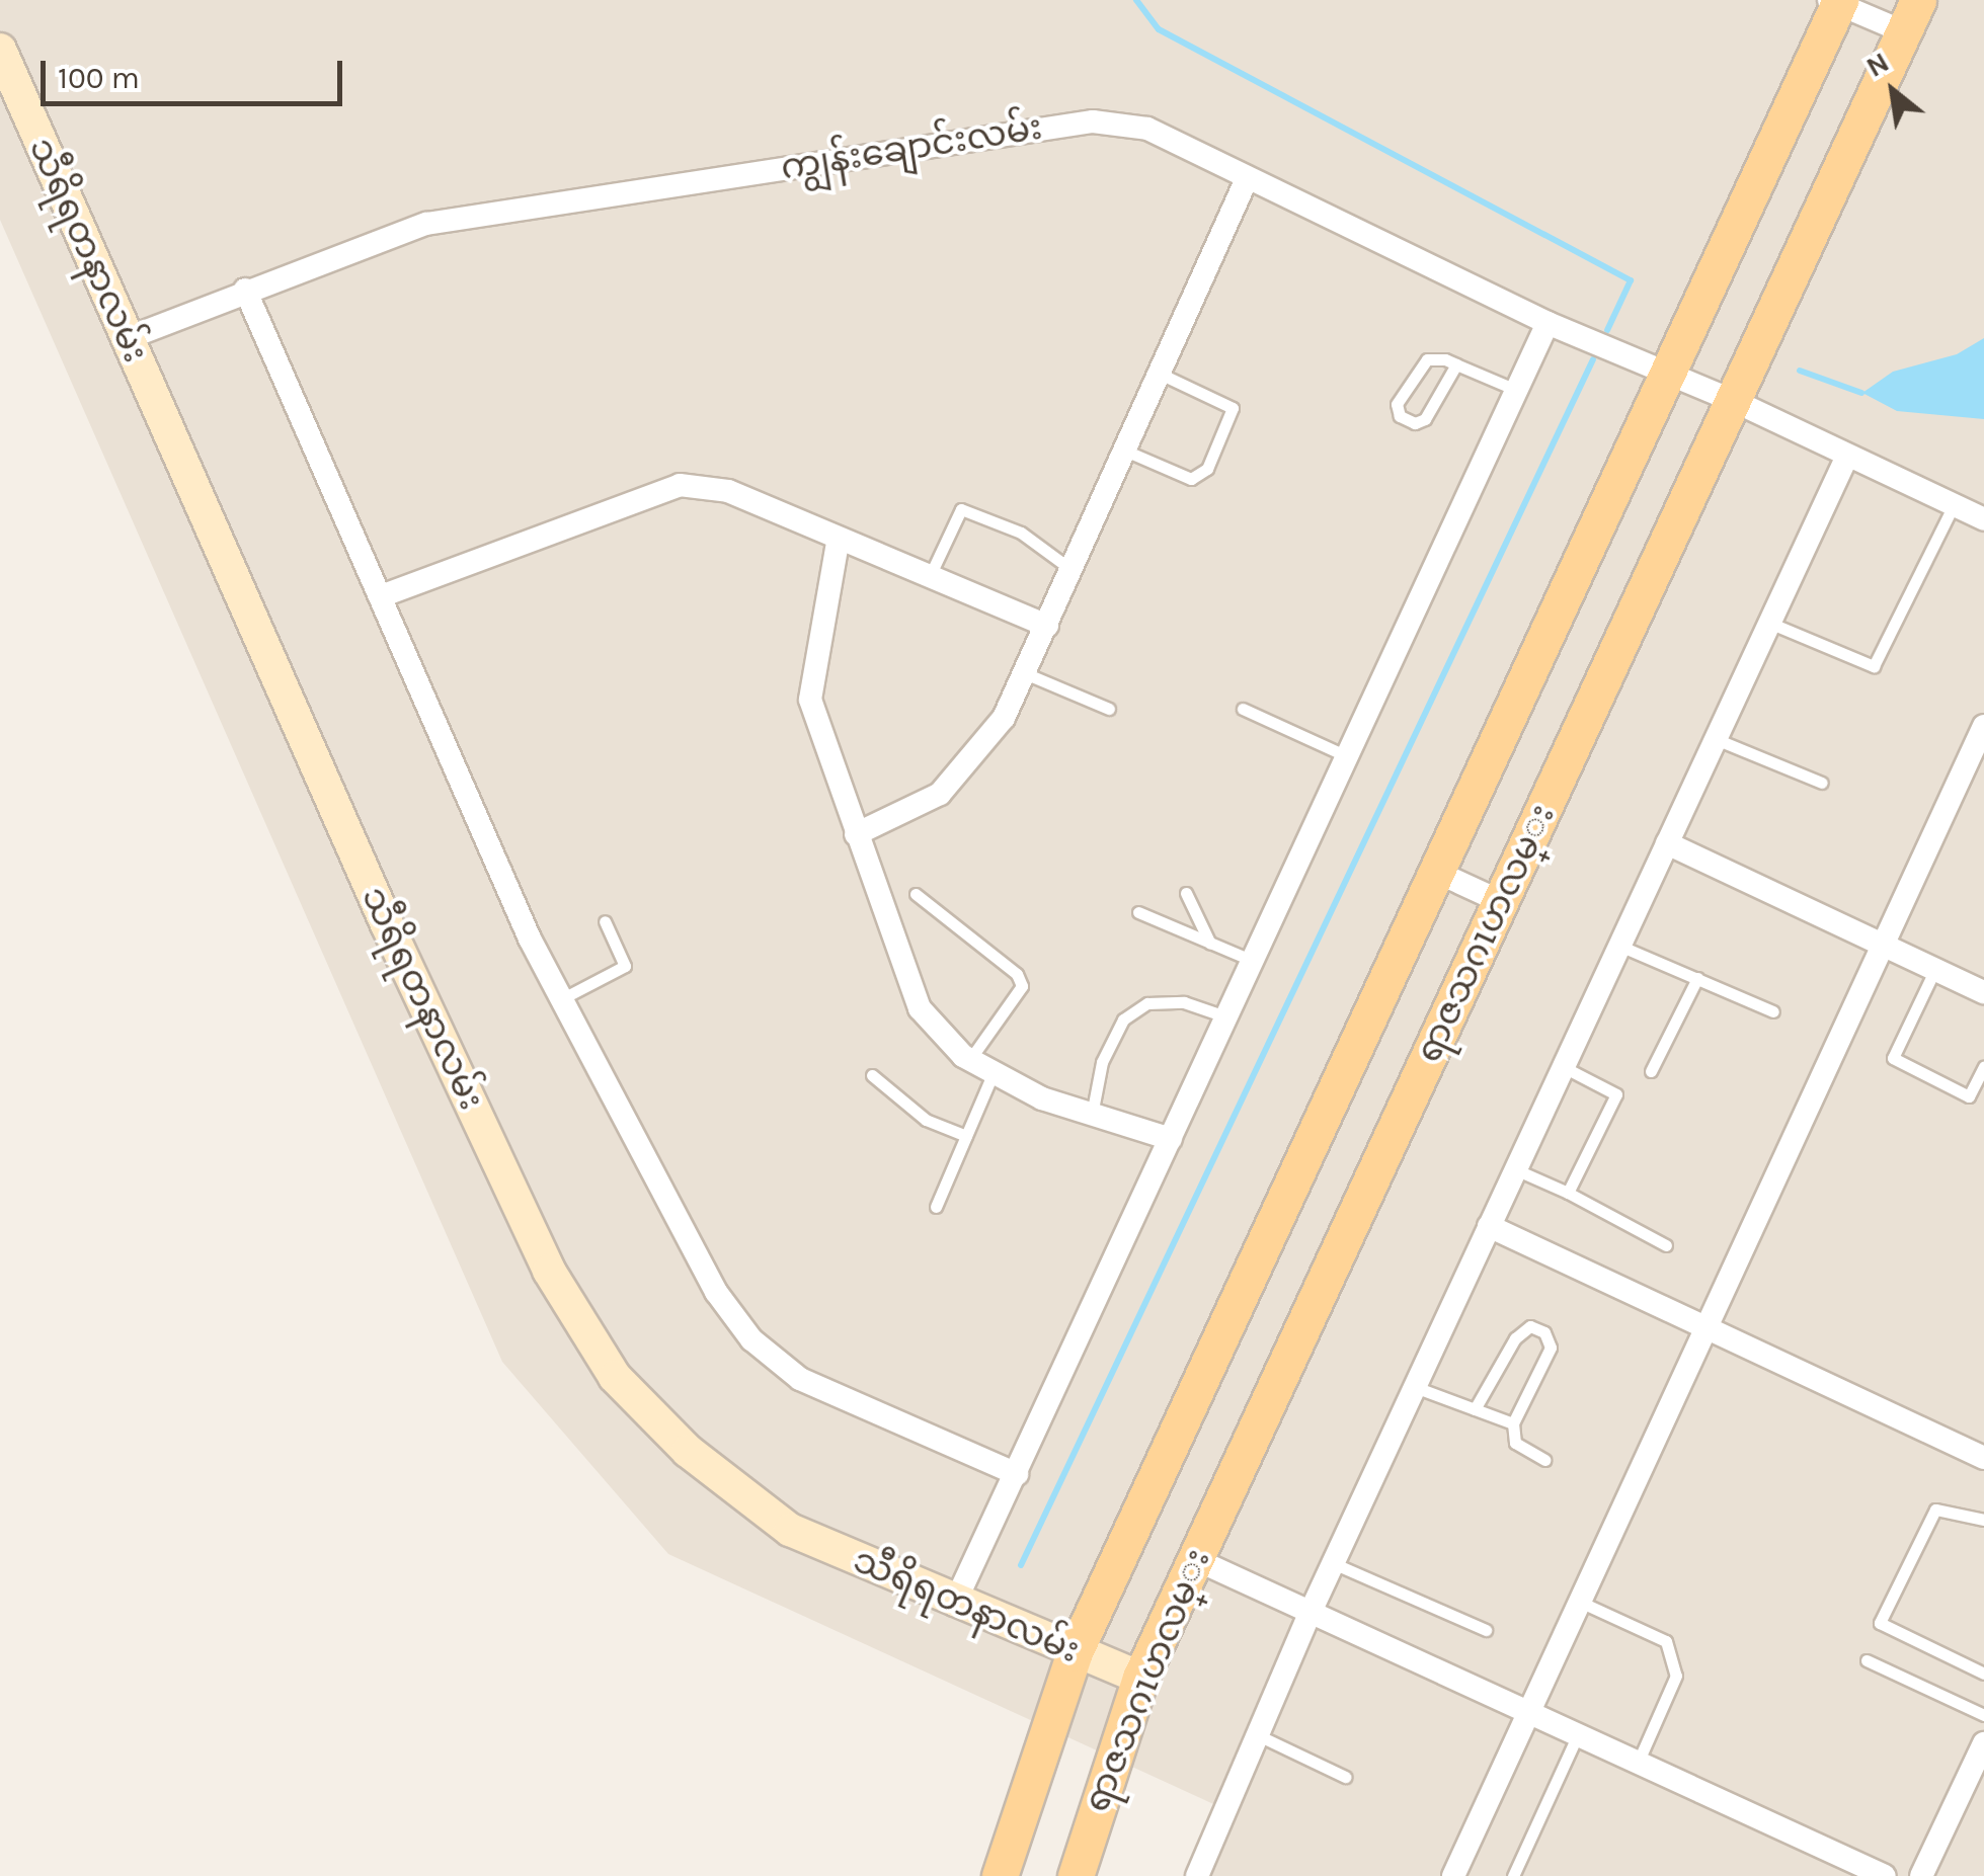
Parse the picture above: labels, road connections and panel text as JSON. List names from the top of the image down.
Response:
{
  "streets": {
    "main road": ["သီရိရတနာလမ်း", "ရာဇသဂၤဟလမ္း"],
    "street": ["ကျွန်းချောင်းလမ်း"]
  },
  "crossings": [
    ["ကျွန်းချောင်းလမ်း", "သီရိရတနာလမ်း"],
    ["ကျွန်းချောင်းလမ်း", "ရာဇသဂၤဟလမ္း"],
    ["သီရိရတနာလမ်း", "ရာဇသဂၤဟလမ္း"]
  ],
  "scale_bar": "100 m",
  "north": "top left"
}
